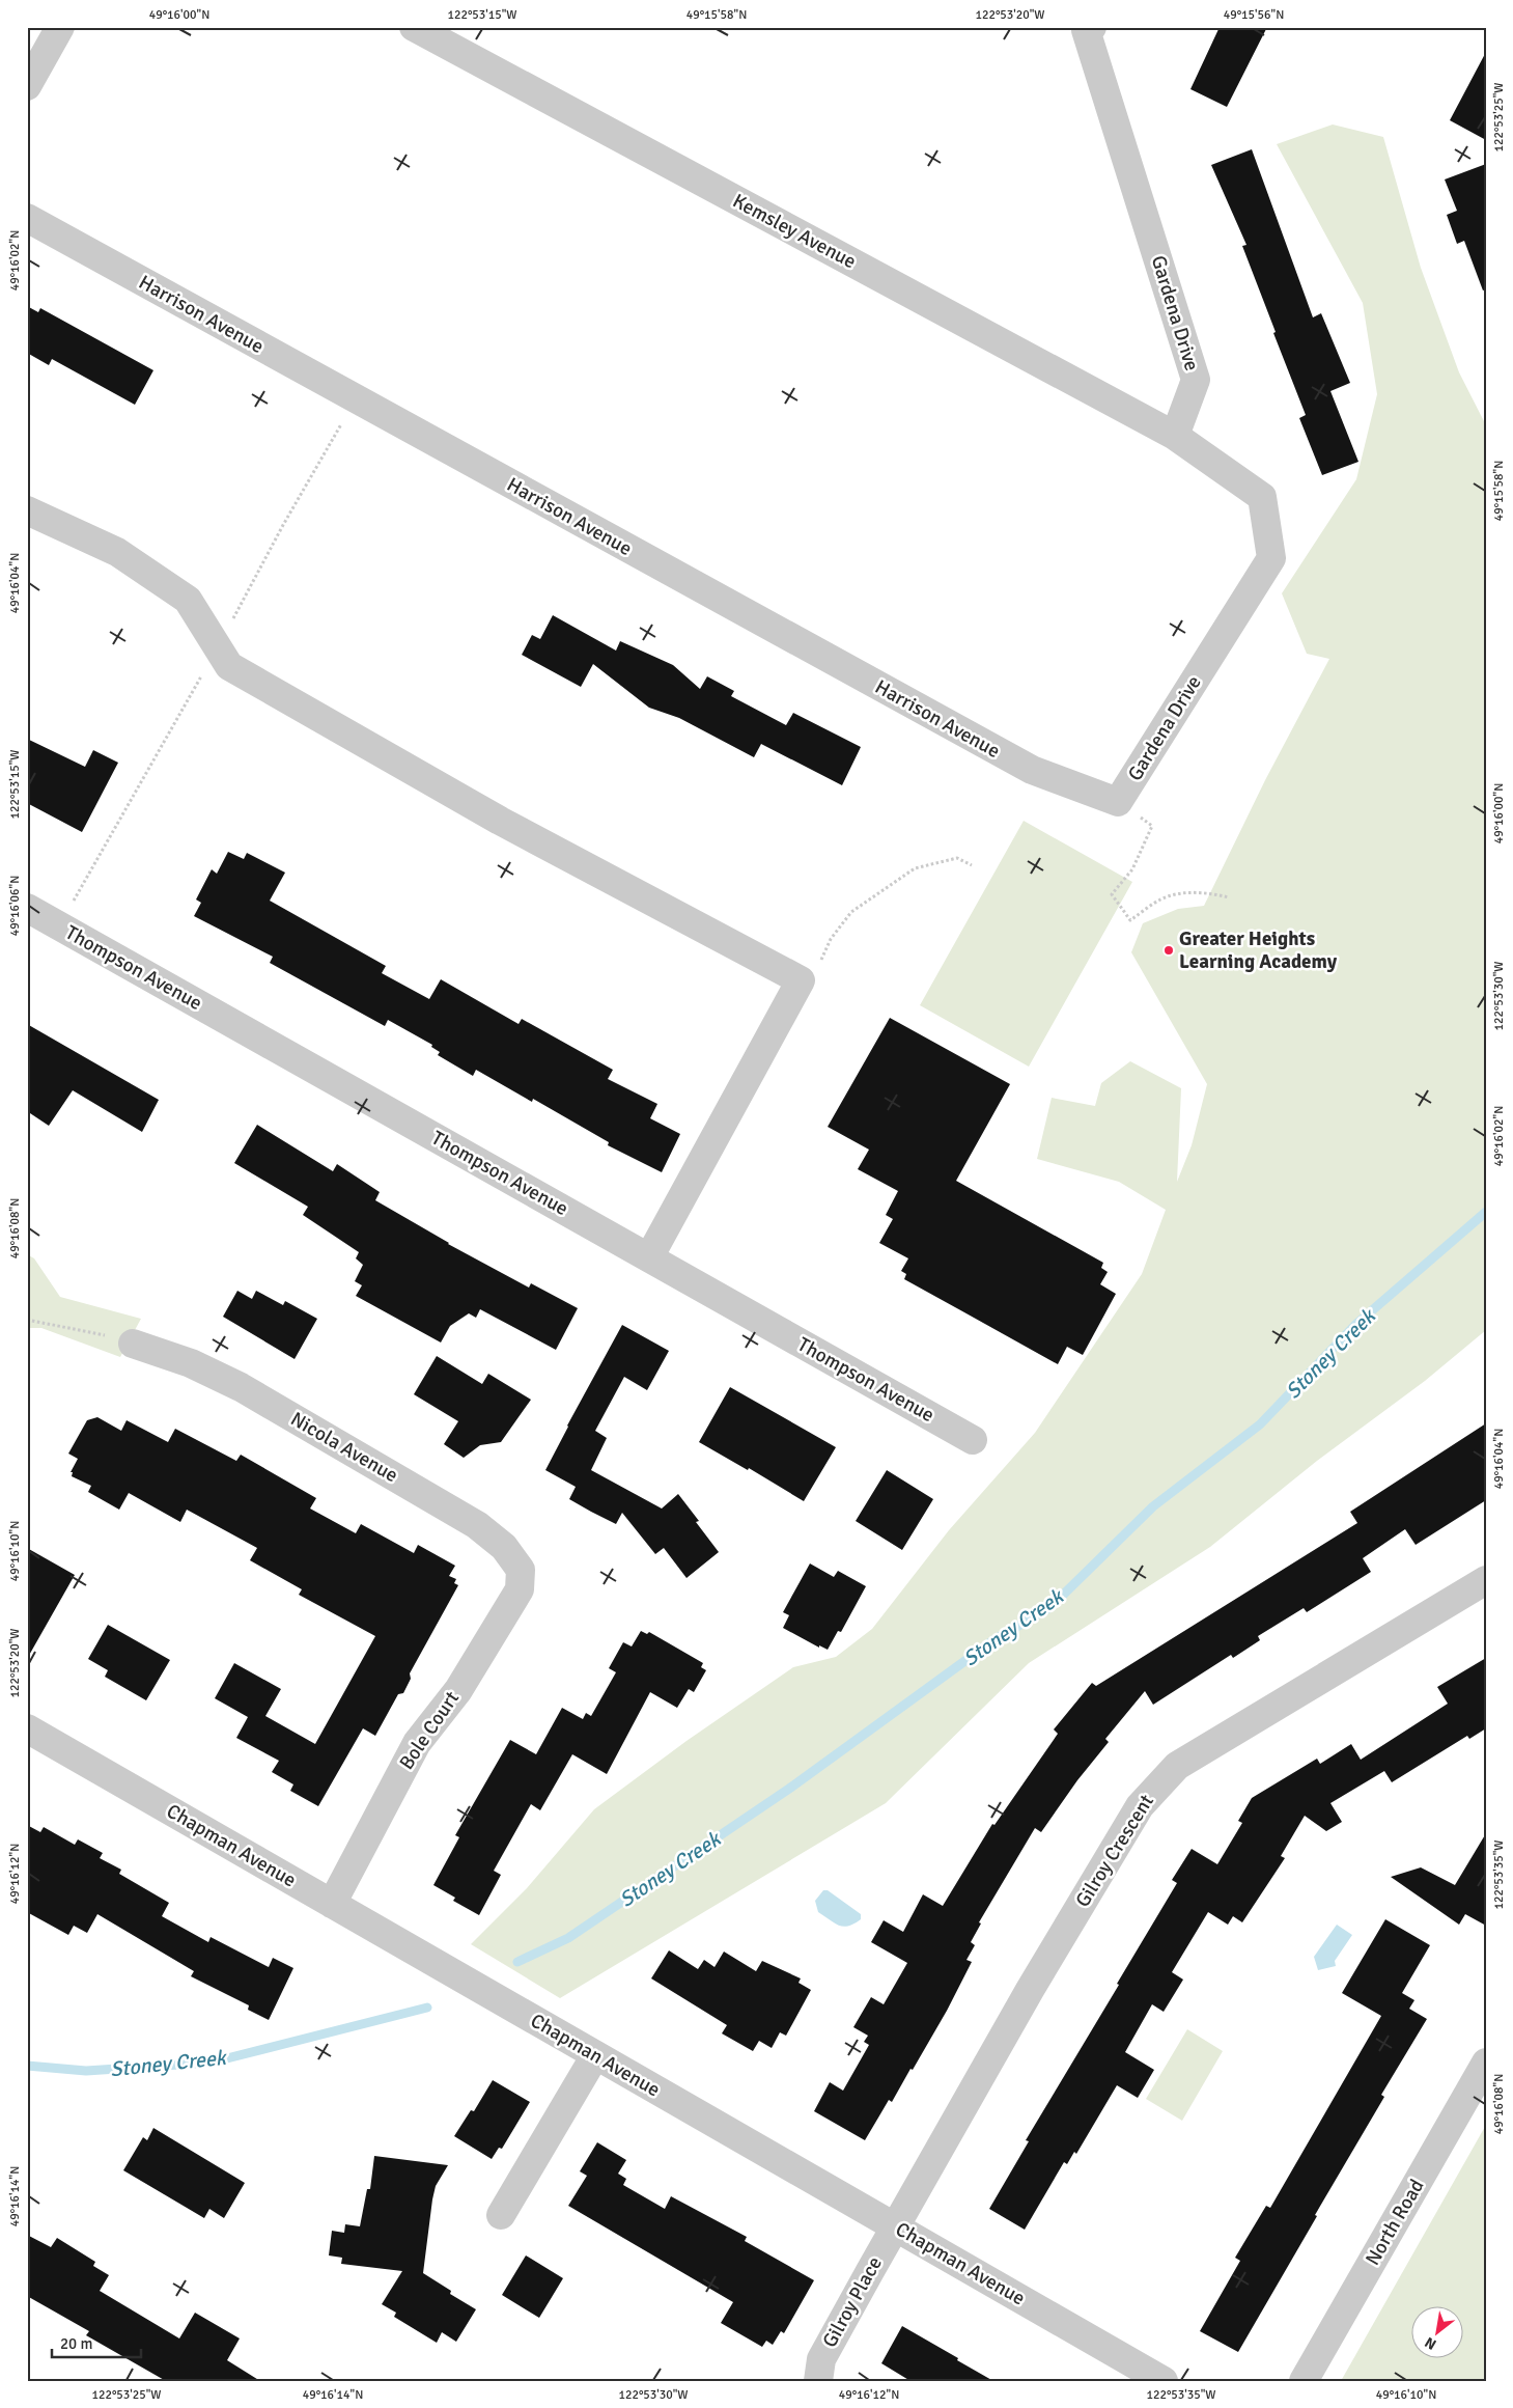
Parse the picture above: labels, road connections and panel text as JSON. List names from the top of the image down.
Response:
{
  "streets": {
    "street": [
      "Kemsley Avenue",
      "Gardena Drive",
      "Harrison Avenue",
      "Thompson Avenue",
      "Nicola Avenue",
      "Bole Court",
      "Chapman Avenue",
      "Gilroy Crescent",
      "North Road",
      "Gilroy Place"
    ]
  },
  "crossings": [
    ["Kemsley Avenue", "Gardena Drive"],
    ["Gardena Drive", "Harrison Avenue"],
    ["Nicola Avenue", "Bole Court"],
    ["Bole Court", "Chapman Avenue"],
    ["Chapman Avenue", "Gilroy Crescent"],
    ["Chapman Avenue", "Gilroy Place"],
    ["Gilroy Crescent", "Gilroy Place"]
  ],
  "water": ["Stoney Creek"],
  "places": ["Greater Heights Learning Academy"],
  "scale_bar": "20 m",
  "north": "bottom left",
  "coordinates": [
    "49°16'00\"N",
    "122°53'15\"W",
    "49°15'58\"N",
    "122°53'20\"W",
    "49°15'56\"N",
    "122°53'25\"W",
    "49°16'02\"N",
    "49°16'04\"N",
    "49°16'06\"N",
    "122°53'30\"W",
    "49°16'08\"N",
    "49°16'10\"N",
    "49°16'12\"N",
    "122°53'35\"W",
    "49°16'14\"N"
  ]
}
